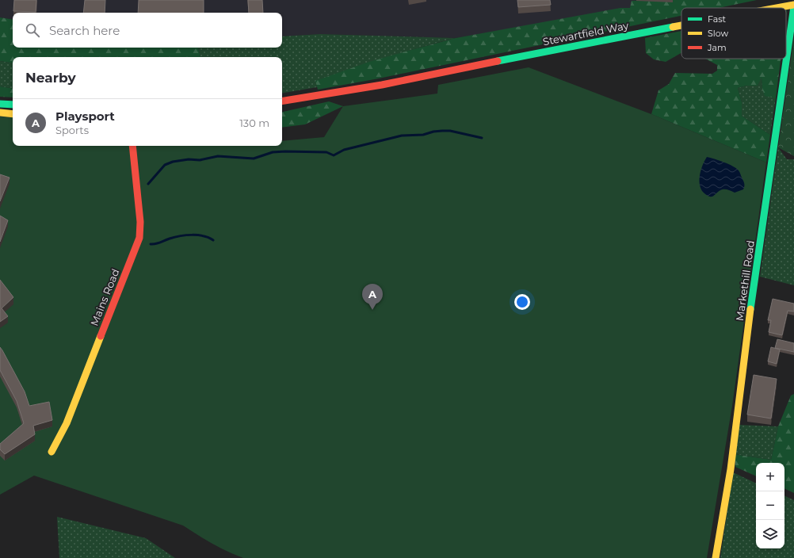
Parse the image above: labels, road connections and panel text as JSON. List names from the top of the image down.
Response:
{
  "streets": {
    "street": ["Stewartfield Way", "Markethill Road", "Mains Road"]
  },
  "crossings": [
    ["Stewartfield Way", "Markethill Road"]
  ],
  "legend": ["Fast", "Slow", "Jam"],
  "page": {
    "search": "Search here",
    "heading": "Nearby",
    "list": [
      {
        "mark": "A",
        "name": "Playsport",
        "note": "Sports",
        "value": "130 m"
      }
    ],
    "pins": "A",
    "map_buttons": ["+", "−"]
  }
}
